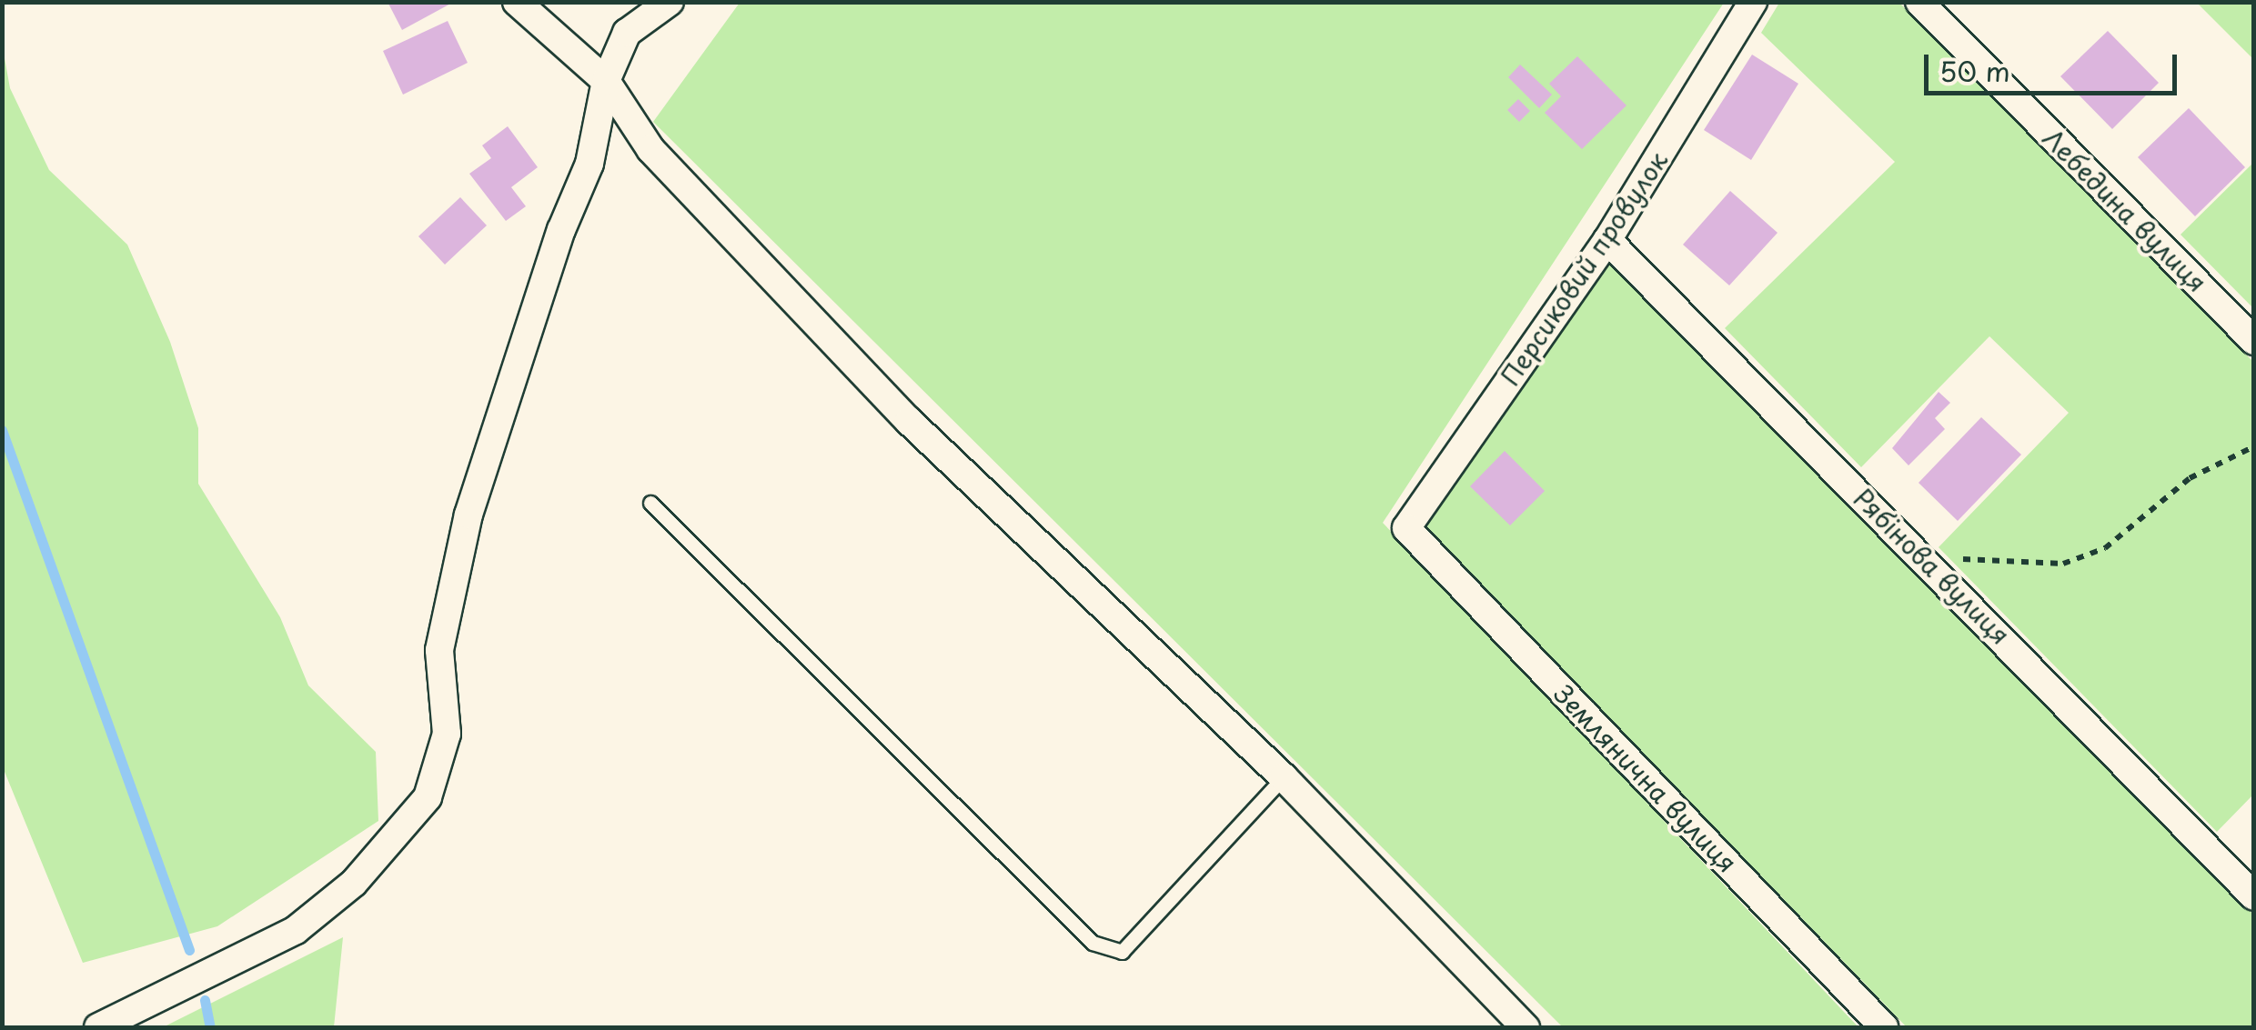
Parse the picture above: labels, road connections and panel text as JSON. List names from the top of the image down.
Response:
{
  "streets": {
    "street": [
      "Лебедина вулиця",
      "Персиковий провулок",
      "Рябінова вулиця",
      "Землянична вулиця"
    ]
  },
  "crossings": [
    ["Персиковий провулок", "Рябінова вулиця"],
    ["Персиковий провулок", "Землянична вулиця"]
  ],
  "scale_bar": "50 m"
}
